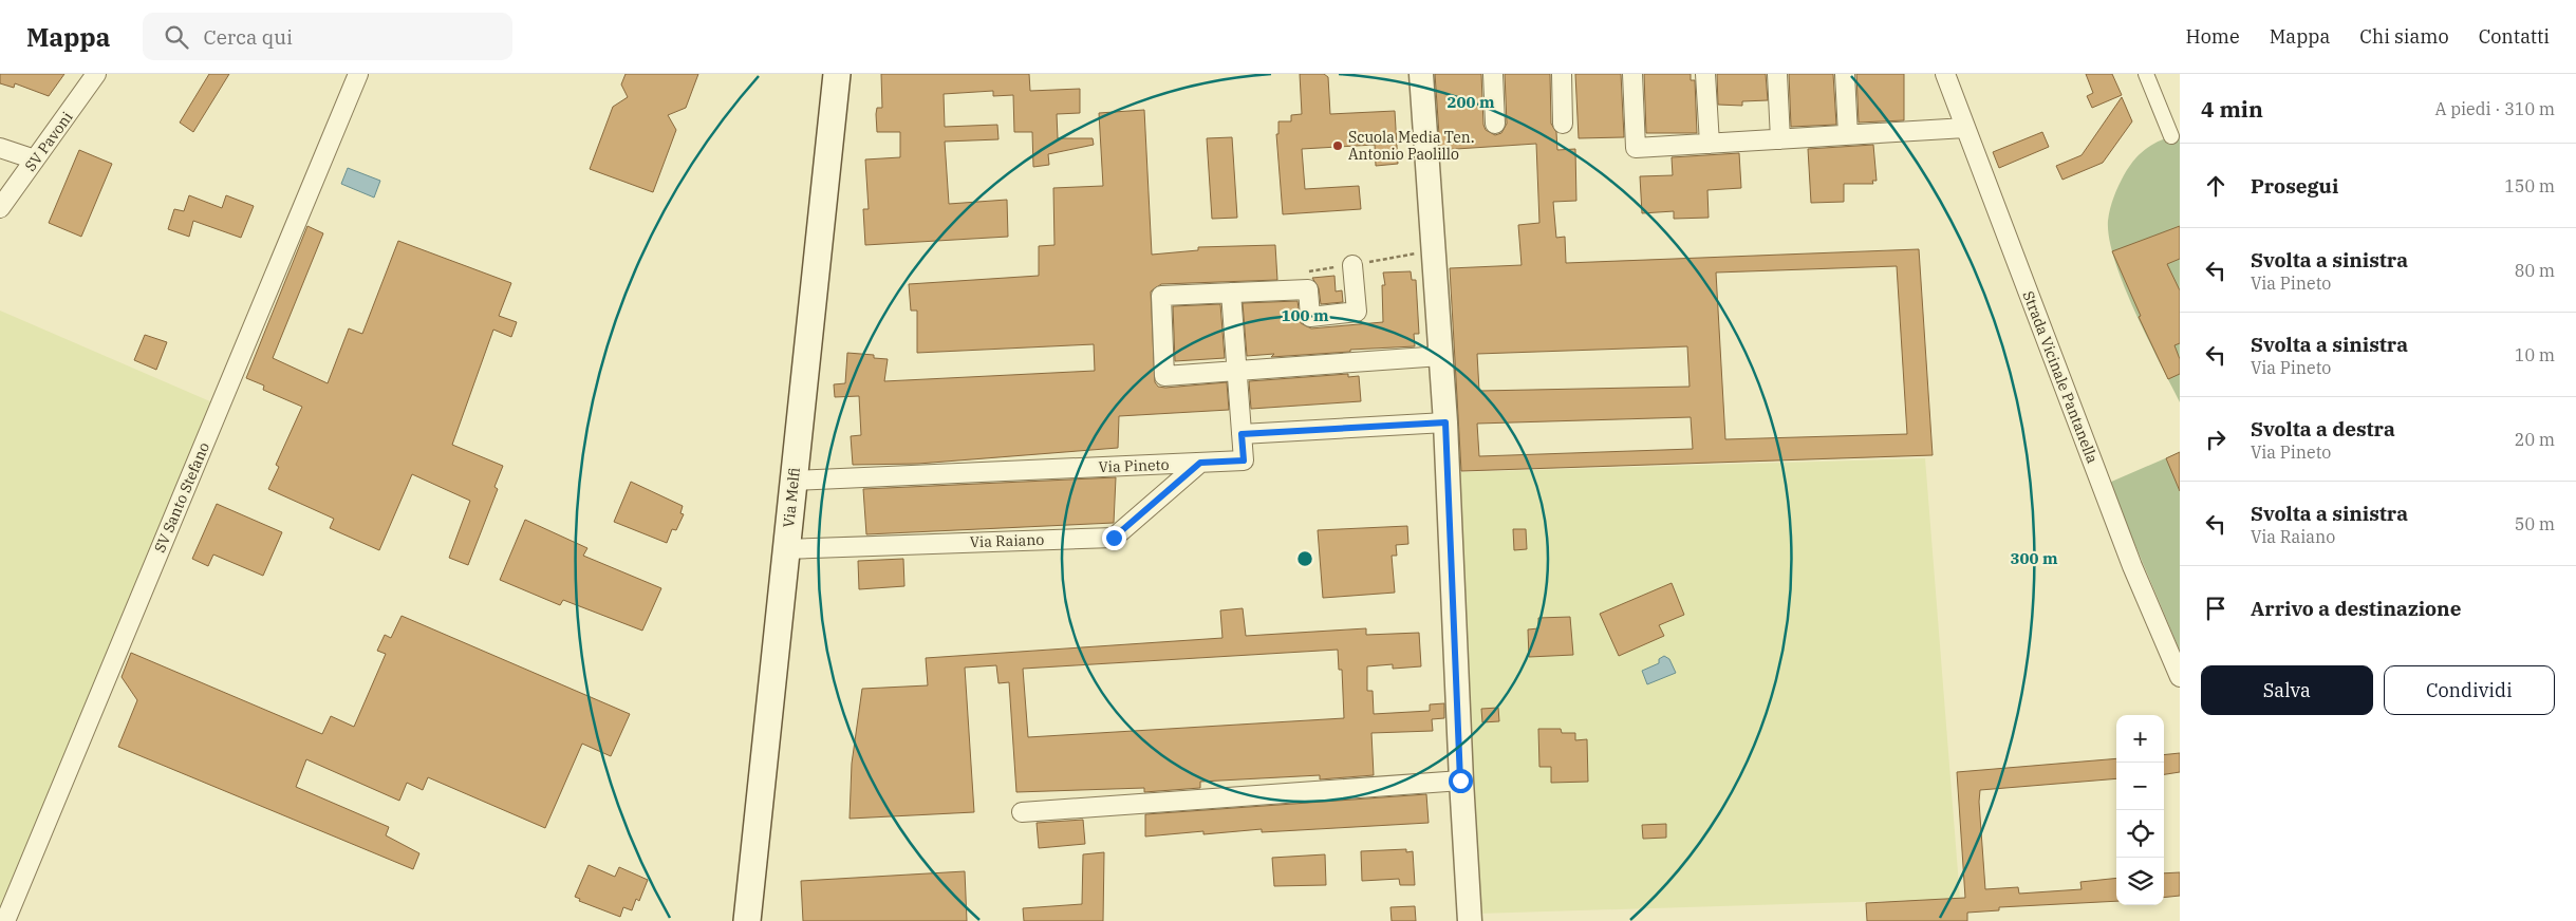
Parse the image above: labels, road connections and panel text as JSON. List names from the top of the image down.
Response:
{
  "streets": {
    "main road": ["Via Melfi"],
    "street": [
      "SV Pavoni",
      "Strada Vicinale Pantanella",
      "Via Pineto",
      "SV Santo Stefano",
      "Via Raiano"
    ]
  },
  "crossings": [
    ["Via Pineto", "Via Melfi"],
    ["Via Pineto", "Via Raiano"],
    ["Via Melfi", "Via Raiano"]
  ],
  "places": ["Scuola Media Ten. Antonio Paolillo"],
  "page": {
    "header": "Mappa",
    "search": "Cerca qui",
    "nav": [
      "Home",
      "Mappa",
      "Chi siamo",
      "Contatti"
    ],
    "heading": ["4 min", "A piedi · 310 m"],
    "list": [
      ["Prosegui", "150 m"],
      ["Svolta a sinistra", "Via Pineto", "80 m"],
      ["Svolta a sinistra", "Via Pineto", "10 m"],
      ["Svolta a destra", "Via Pineto", "20 m"],
      ["Svolta a sinistra", "Via Raiano", "50 m"],
      "Arrivo a destinazione"
    ],
    "buttons": ["Salva", "Condividi"],
    "map_buttons": ["+", "−"]
  },
  "rings": ["200 m", "100 m", "300 m"]
}
